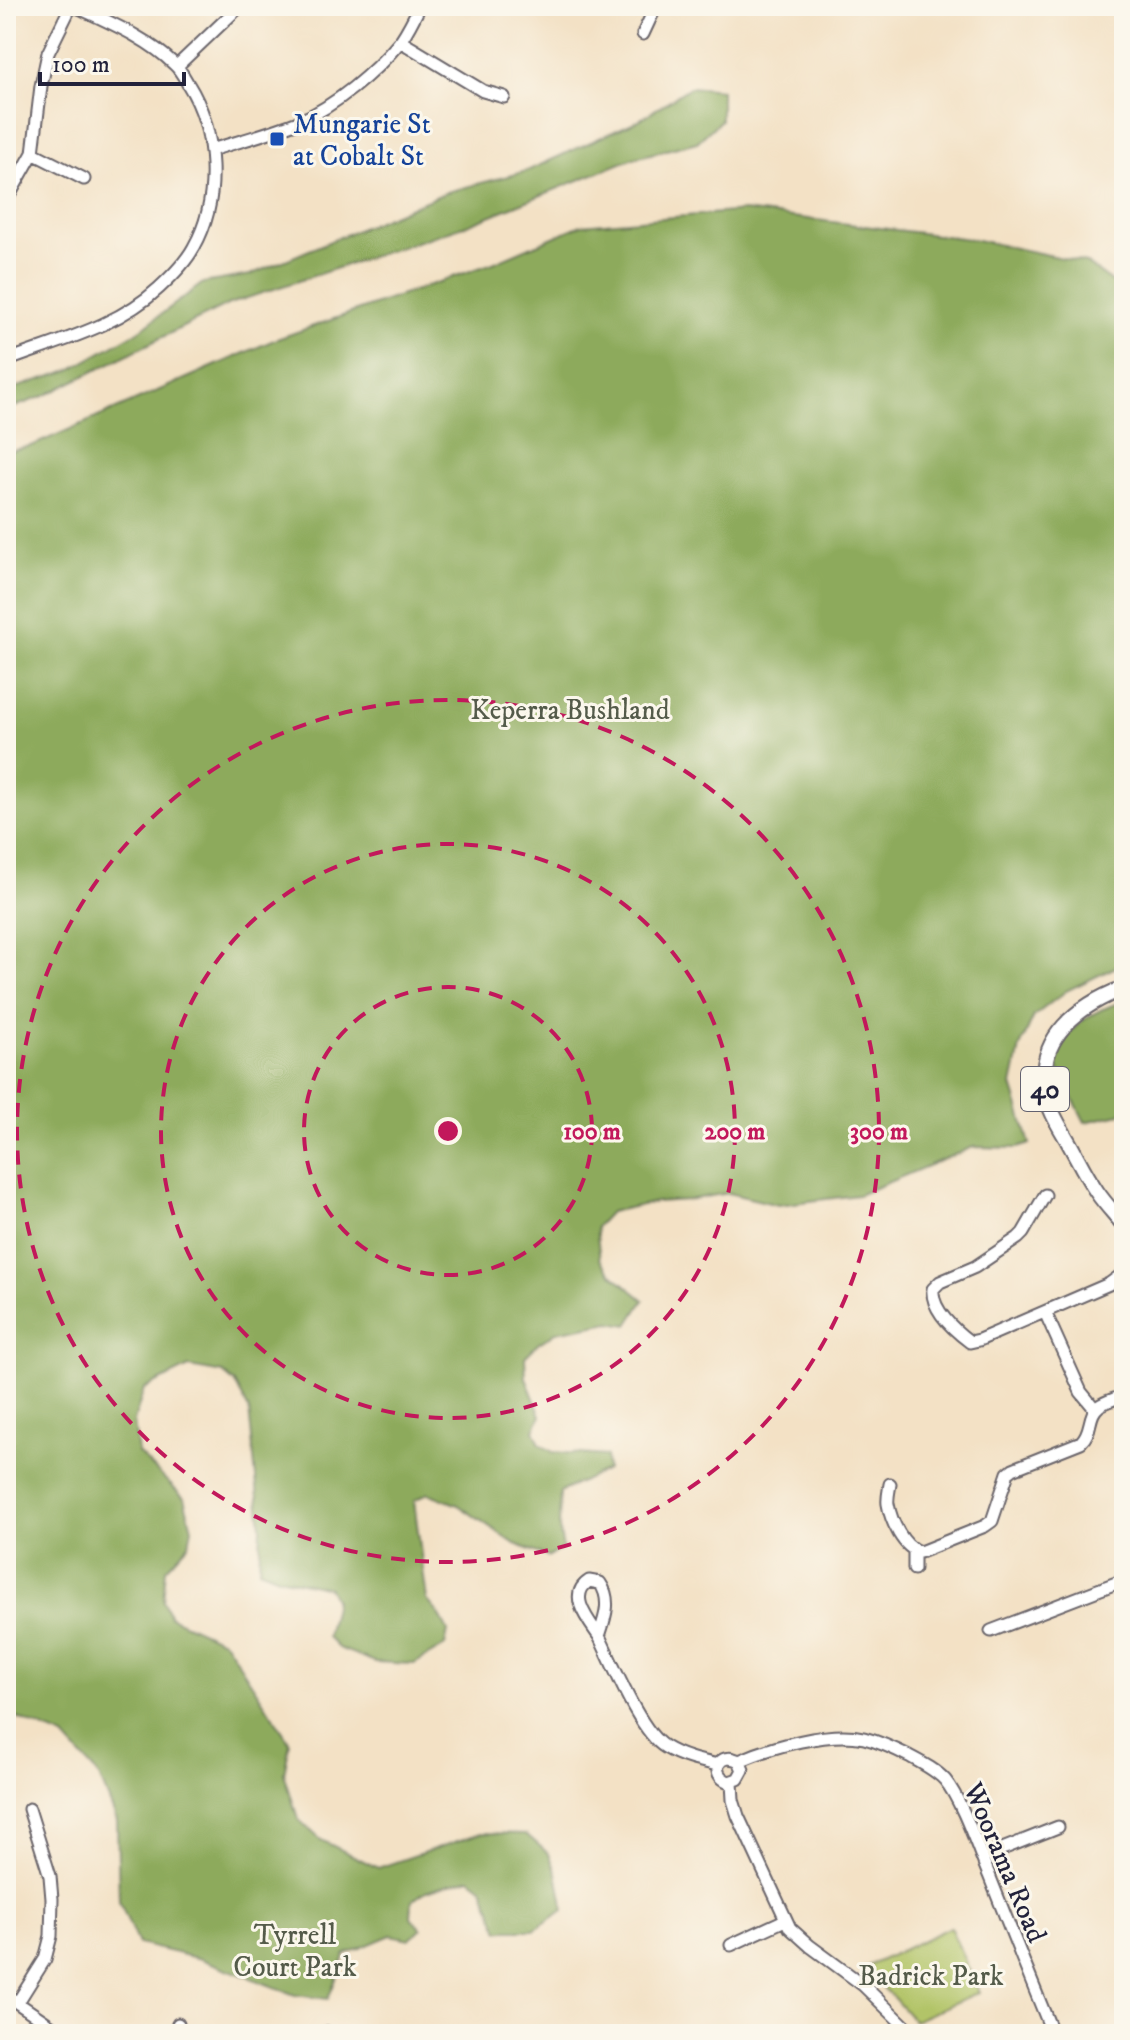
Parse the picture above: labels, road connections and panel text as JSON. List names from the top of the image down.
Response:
{
  "streets": {
    "main road": ["40"],
    "street": ["Woorama Road"]
  },
  "parks": ["Keperra Bushland", "Tyrrell Court Park", "Badrick Park"],
  "places": {
    "transit": ["Mungarie St at Cobalt St"]
  },
  "scale_bar": "100 m",
  "rings": ["100 m", "200 m", "300 m"]
}
